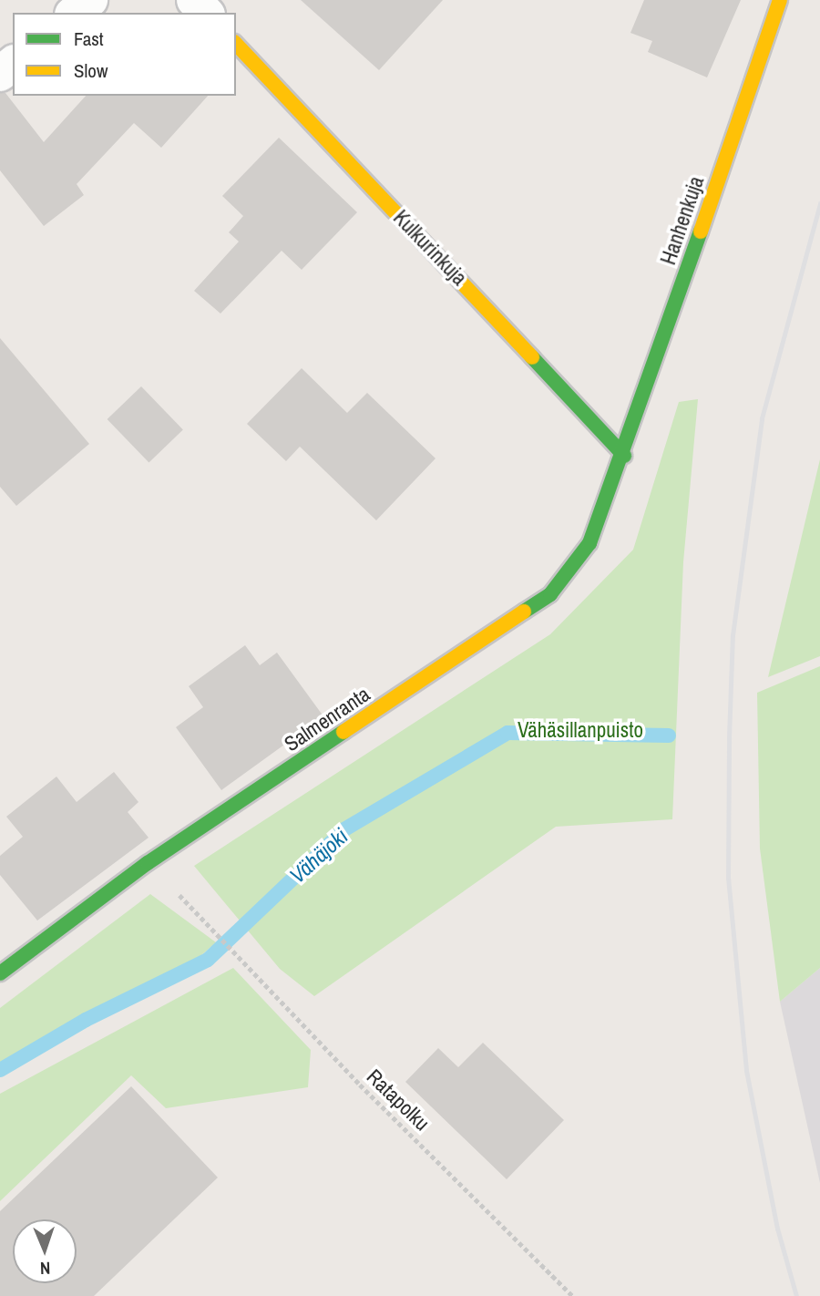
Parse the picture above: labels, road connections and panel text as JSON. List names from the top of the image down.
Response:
{
  "streets": {
    "street": ["Hanhenkuja", "Kulkurinkuja", "Salmenranta"],
    "path": ["Ratapolku"]
  },
  "crossings": [
    ["Hanhenkuja", "Kulkurinkuja"],
    ["Hanhenkuja", "Salmenranta"],
    ["Kulkurinkuja", "Salmenranta"]
  ],
  "water": ["Vähäjoki"],
  "parks": ["Vähäsillanpuisto"],
  "legend": ["Fast", "Slow"],
  "north": "bottom"
}
